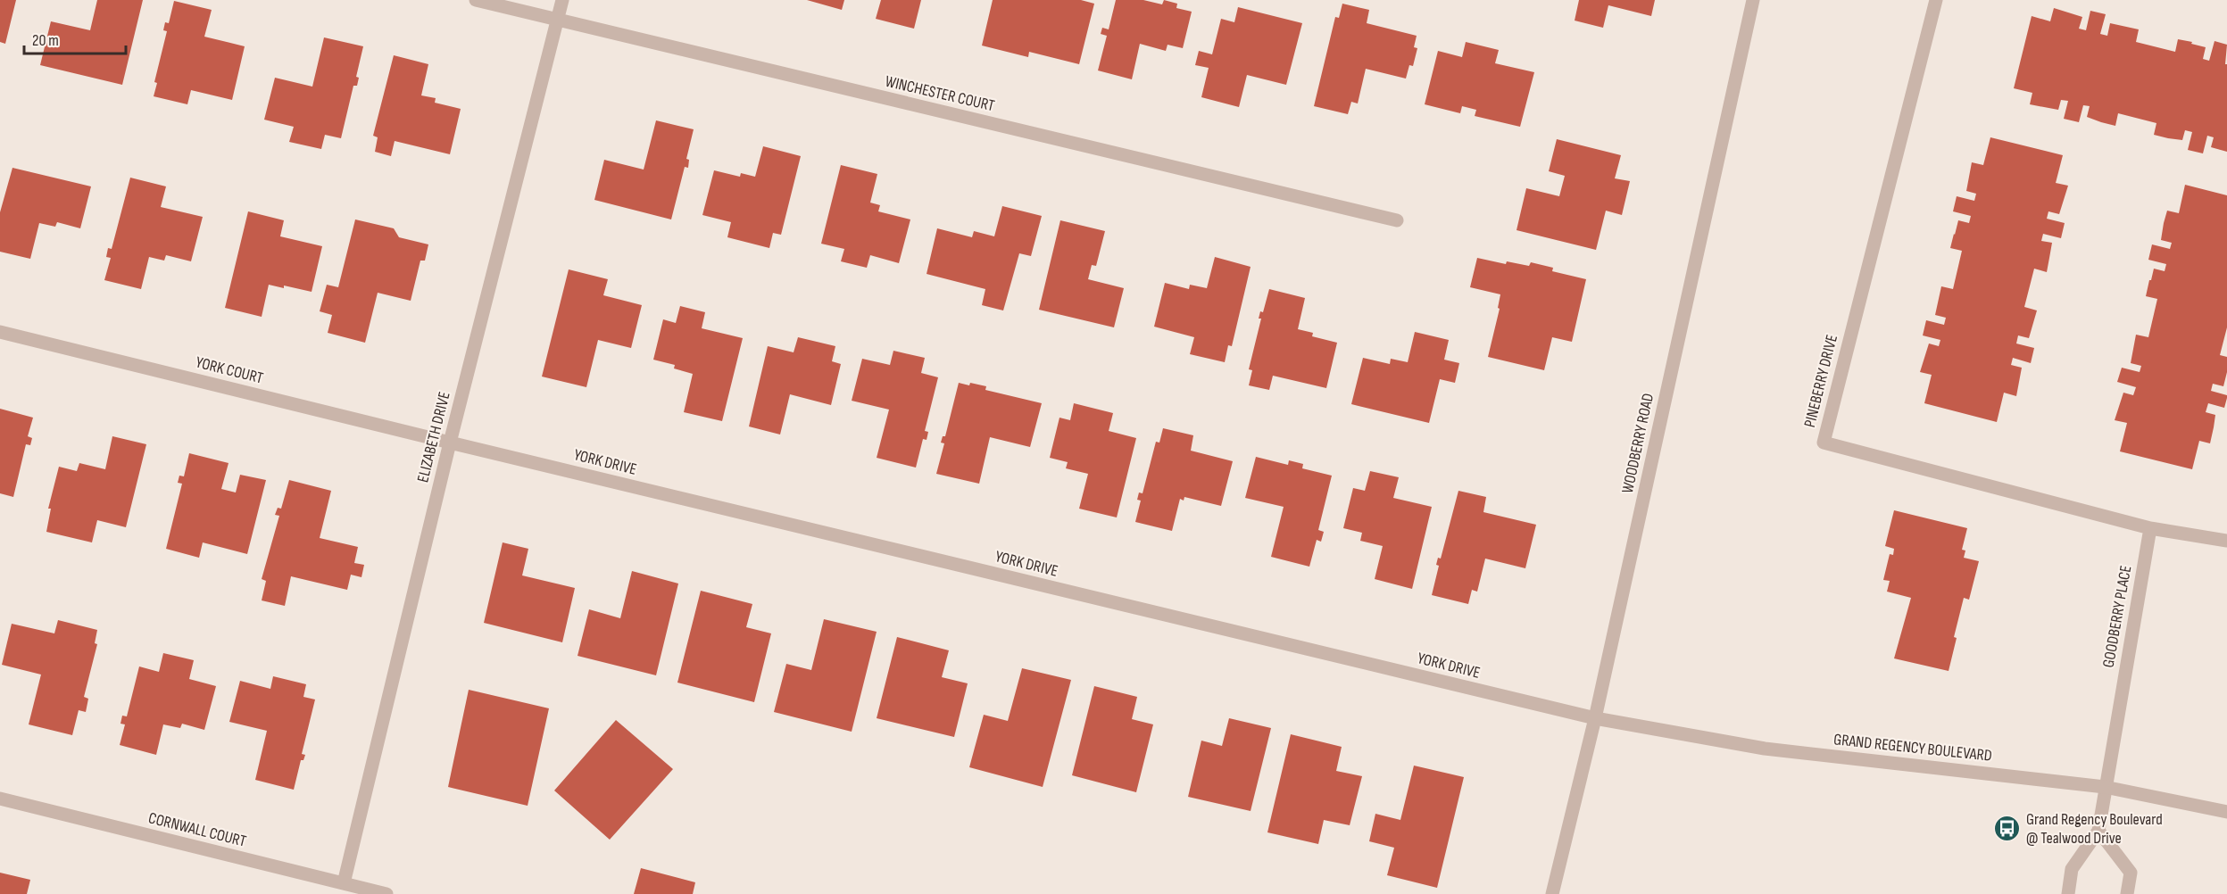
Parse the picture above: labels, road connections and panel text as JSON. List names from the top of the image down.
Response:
{
  "streets": {
    "street": [
      "WINCHESTER COURT",
      "YORK COURT",
      "PINEBERRY DRIVE",
      "ELIZABETH DRIVE",
      "WOODBERRY ROAD",
      "YORK DRIVE",
      "GOODBERRY PLACE",
      "GRAND REGENCY BOULEVARD",
      "CORNWALL COURT"
    ]
  },
  "crossings": [
    ["WINCHESTER COURT", "ELIZABETH DRIVE"],
    ["YORK COURT", "ELIZABETH DRIVE"],
    ["YORK COURT", "YORK DRIVE"],
    ["PINEBERRY DRIVE", "GOODBERRY PLACE"],
    ["ELIZABETH DRIVE", "YORK DRIVE"],
    ["ELIZABETH DRIVE", "CORNWALL COURT"],
    ["WOODBERRY ROAD", "YORK DRIVE"],
    ["WOODBERRY ROAD", "GRAND REGENCY BOULEVARD"],
    ["YORK DRIVE", "GRAND REGENCY BOULEVARD"],
    ["GOODBERRY PLACE", "GRAND REGENCY BOULEVARD"]
  ],
  "places": {
    "bus stop": ["Grand Regency Boulevard @ Tealwood Drive"]
  },
  "scale_bar": "20 m"
}
